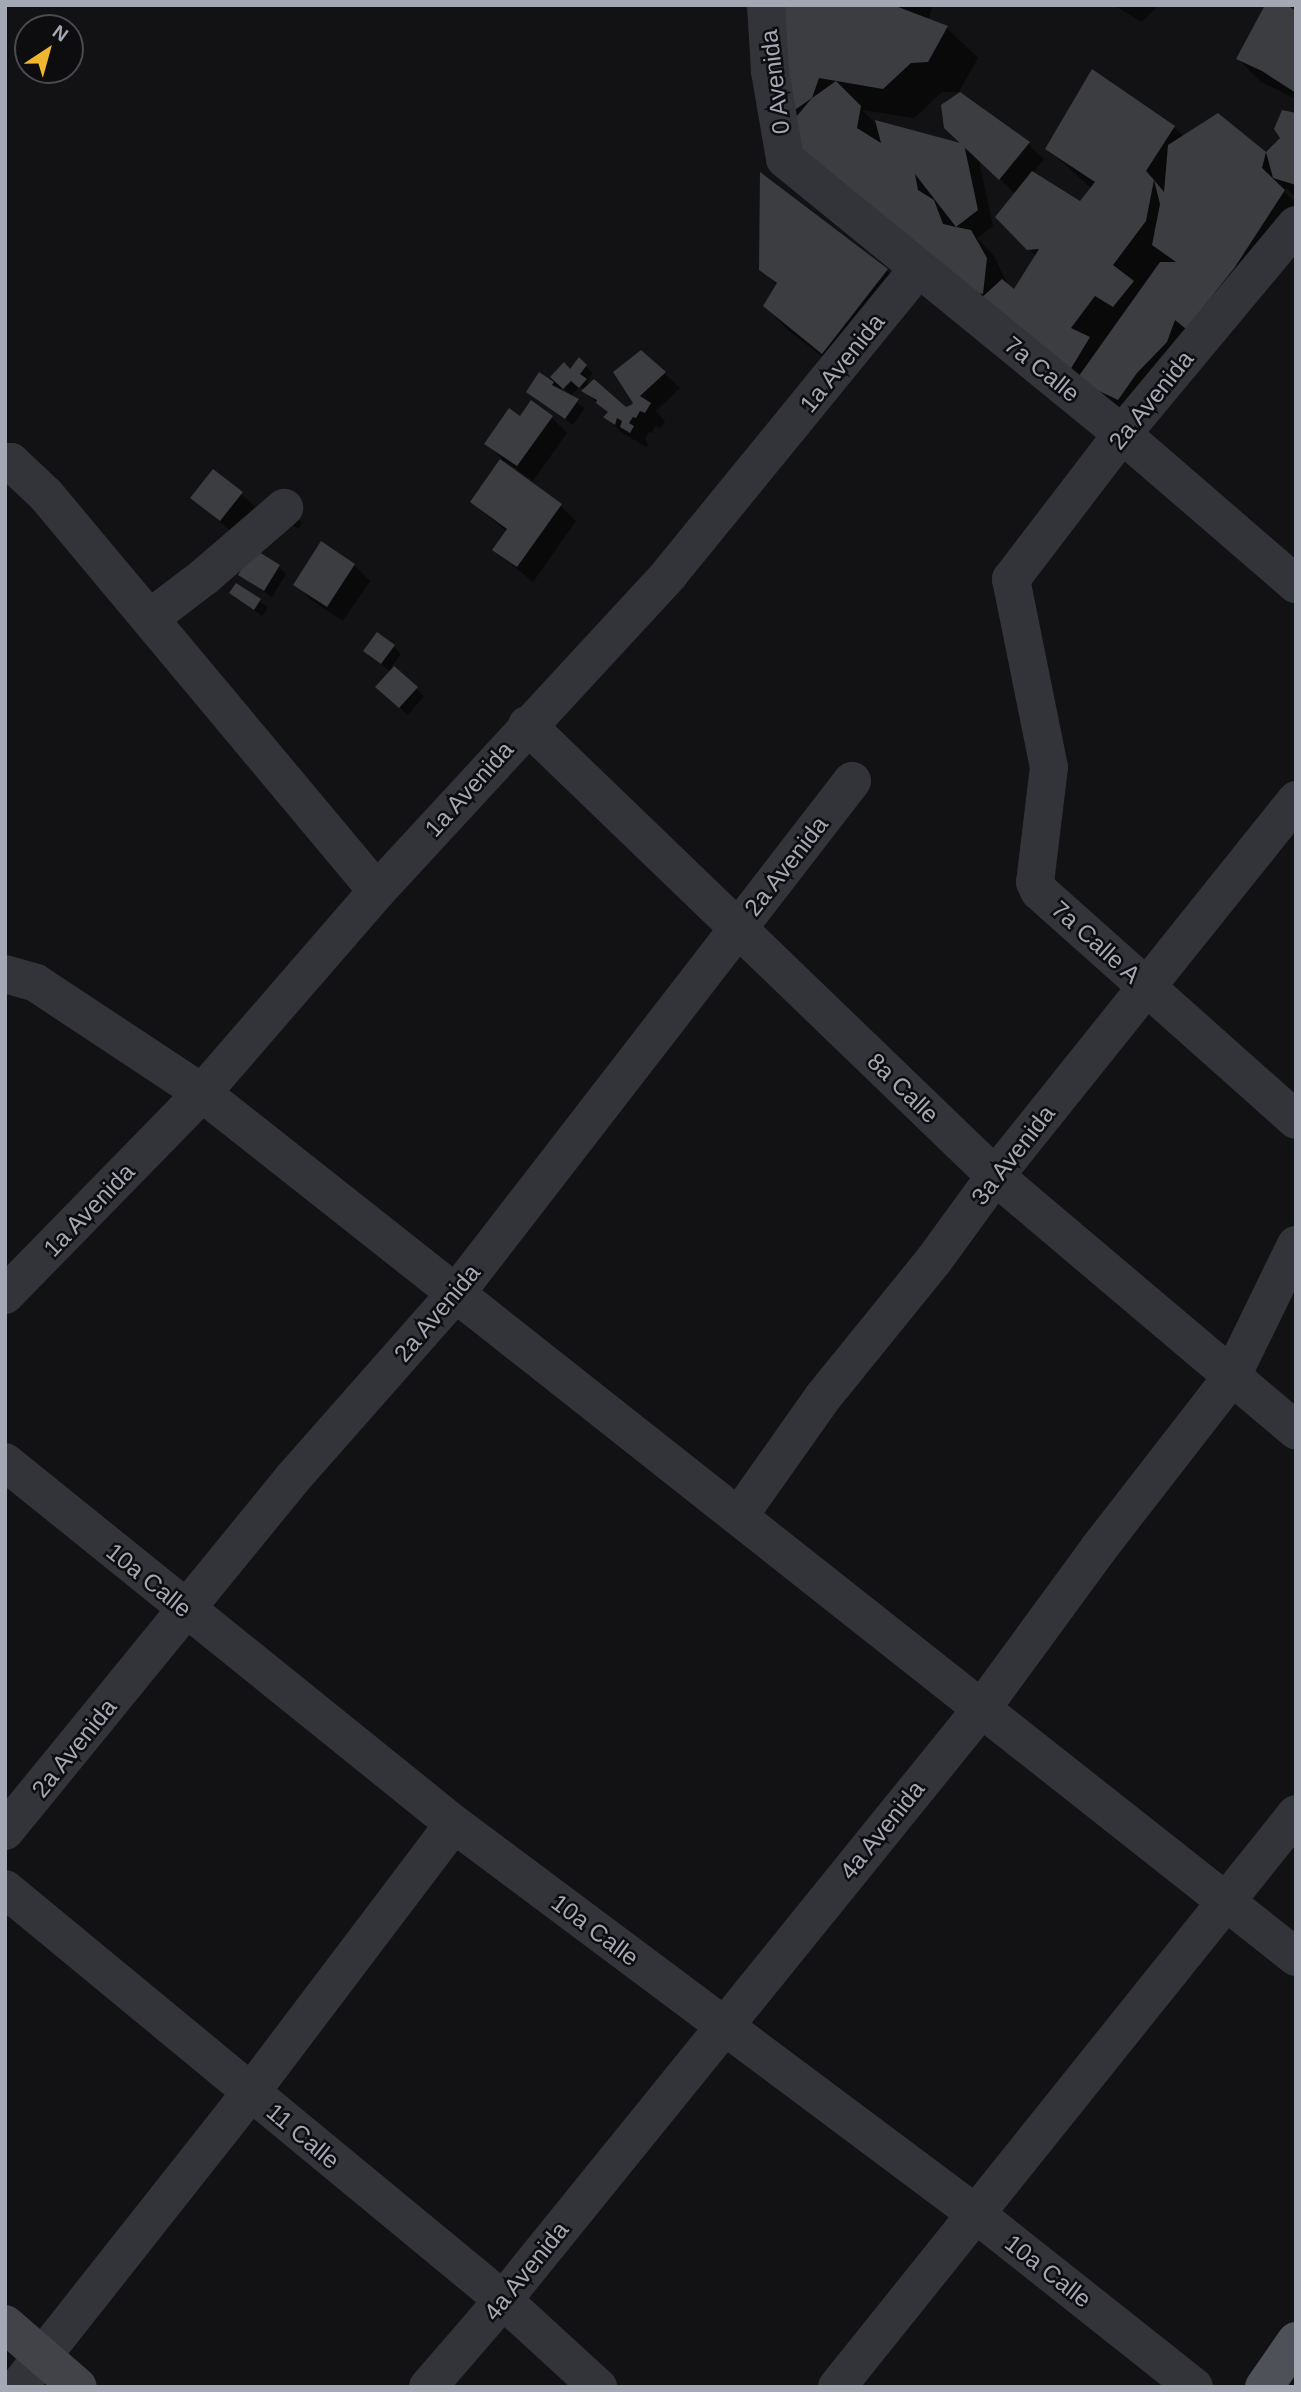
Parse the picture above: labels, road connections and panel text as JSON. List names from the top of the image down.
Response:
{
  "streets": {
    "street": [
      "0 Avenida",
      "1a Avenida",
      "7a Calle",
      "2a Avenida",
      "7a Calle A",
      "8a Calle",
      "3a Avenida",
      "10a Calle",
      "4a Avenida",
      "11 Calle"
    ]
  },
  "crossings": [
    ["0 Avenida", "7a Calle"],
    ["1a Avenida", "7a Calle"],
    ["1a Avenida", "8a Calle"],
    ["7a Calle", "2a Avenida"],
    ["2a Avenida", "7a Calle A"],
    ["2a Avenida", "8a Calle"],
    ["2a Avenida", "10a Calle"],
    ["7a Calle A", "3a Avenida"],
    ["8a Calle", "3a Avenida"],
    ["8a Calle", "4a Avenida"],
    ["10a Calle", "4a Avenida"],
    ["4a Avenida", "11 Calle"]
  ],
  "north": "top right"
}
